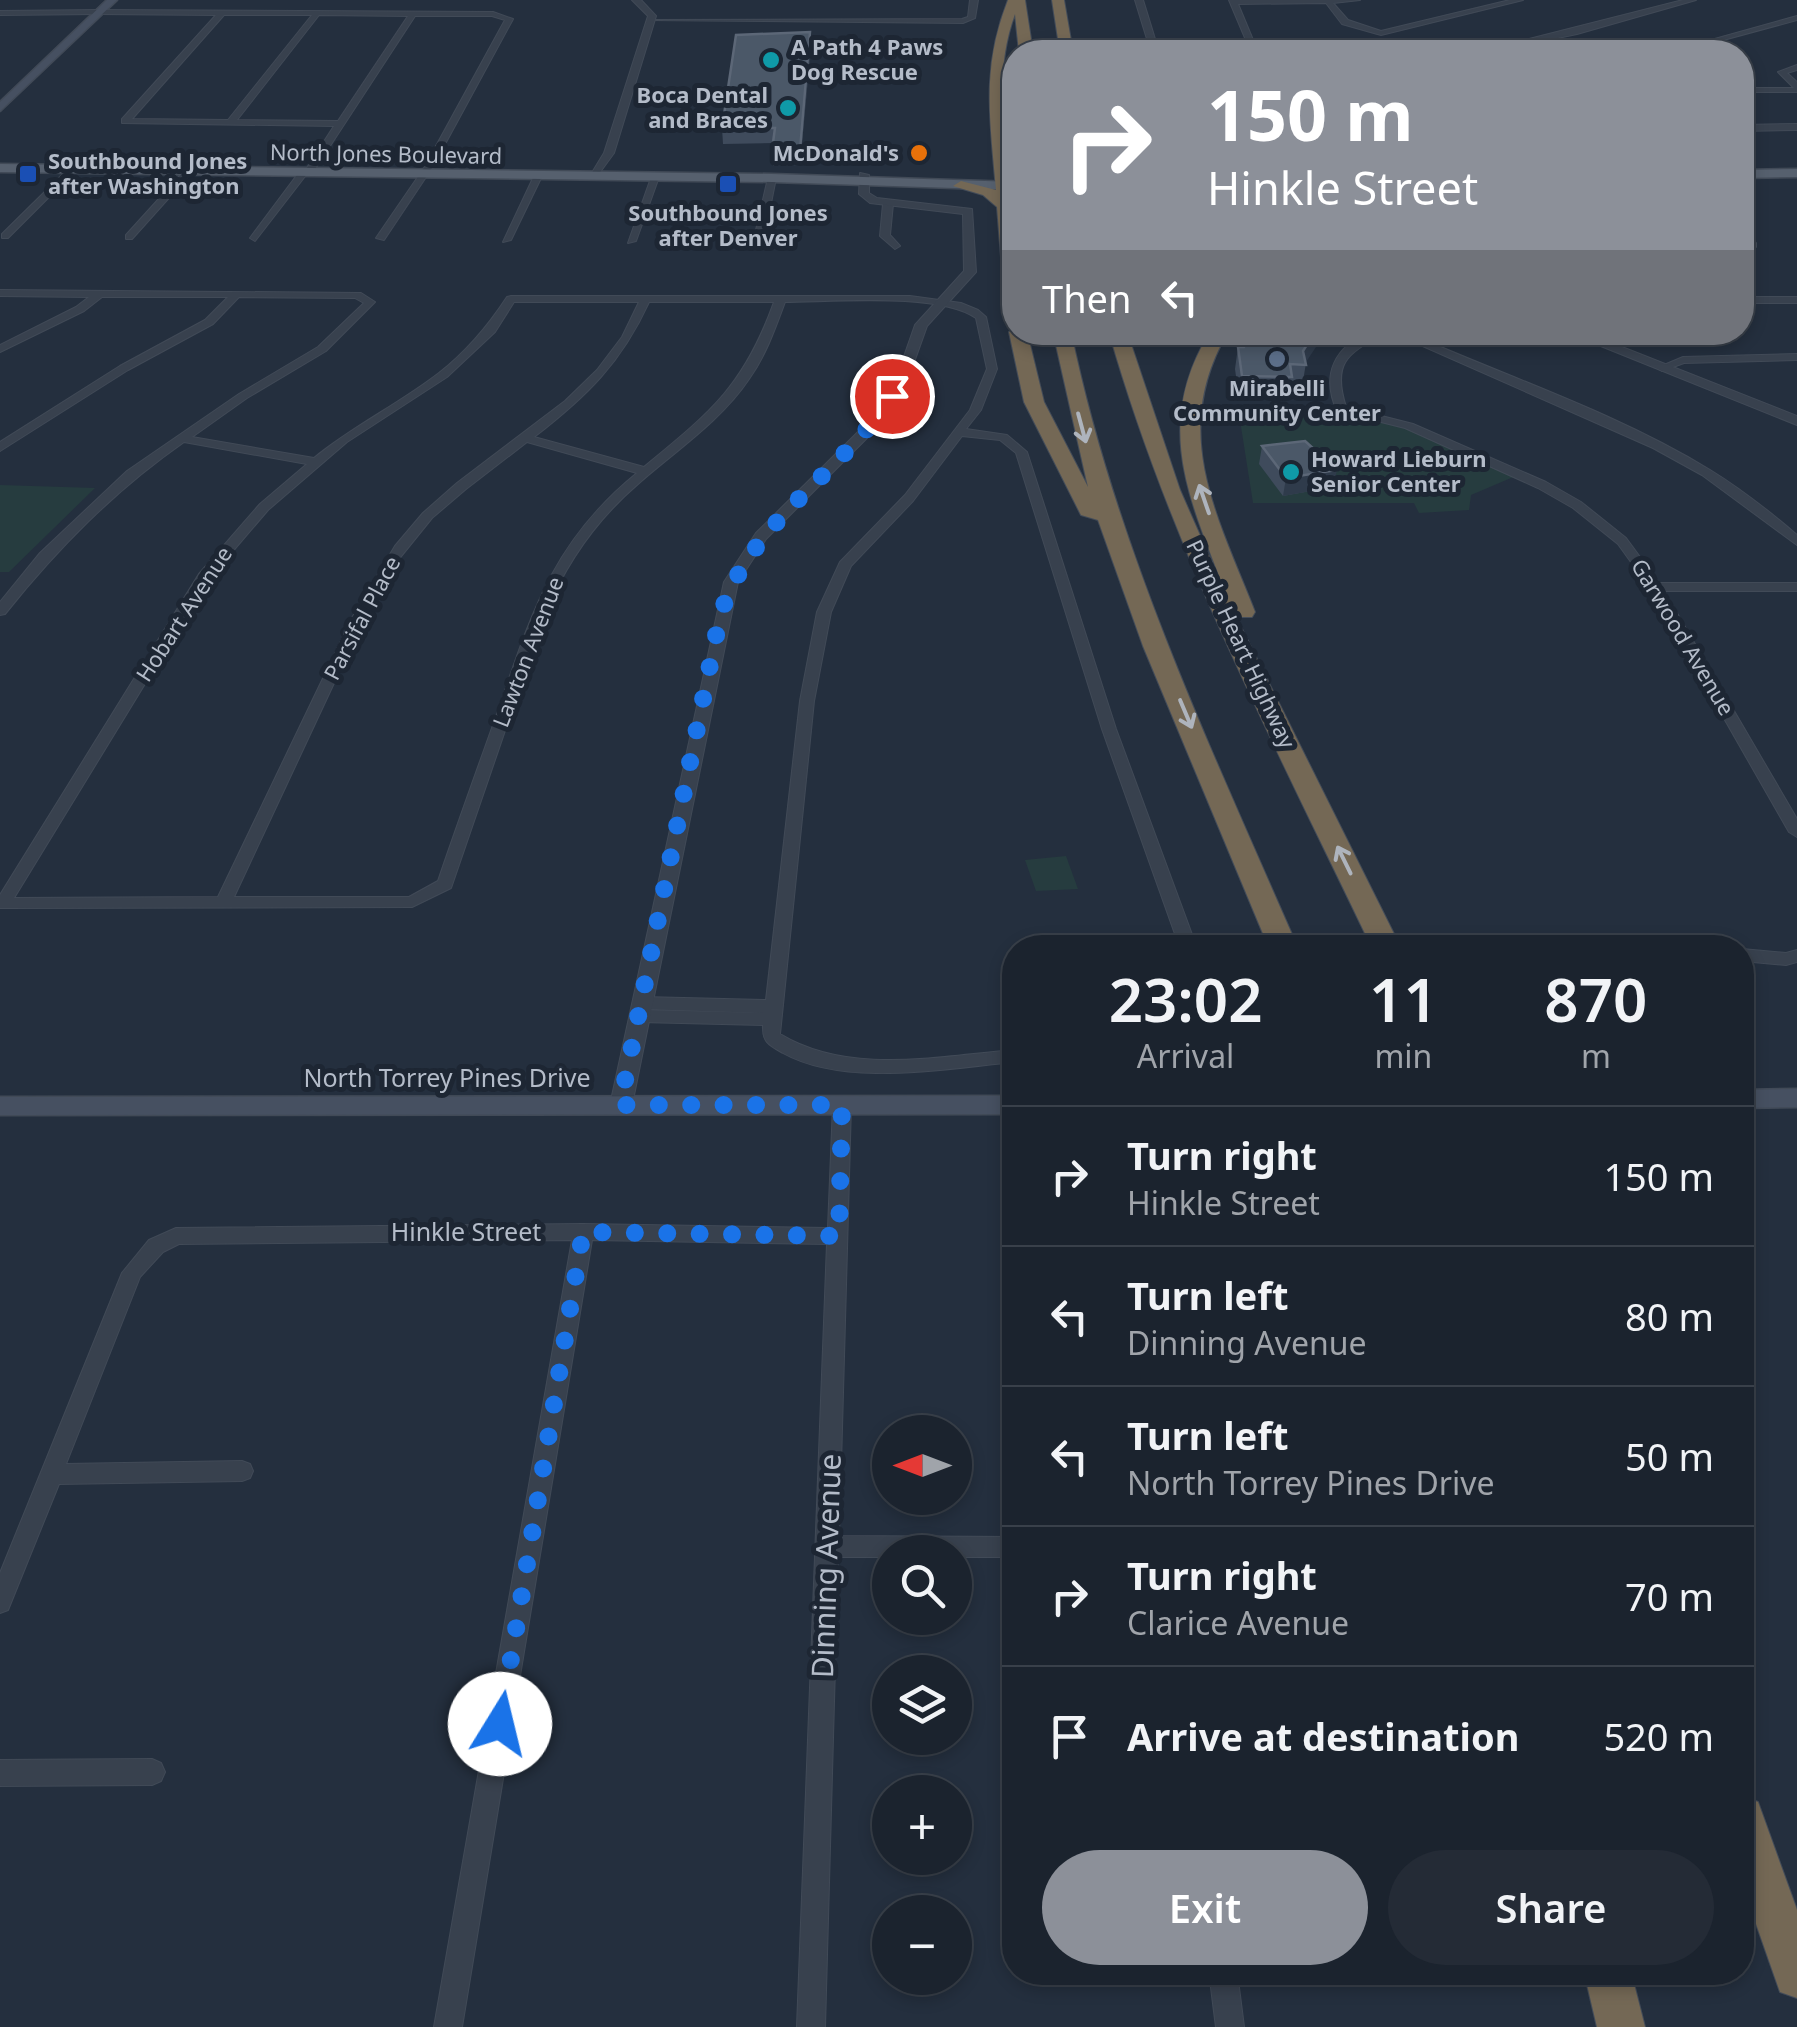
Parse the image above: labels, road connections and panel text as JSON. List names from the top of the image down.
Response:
{
  "streets": {
    "highway": ["Purple Heart Highway"],
    "main road": ["North Jones Boulevard", "North Torrey Pines Drive"],
    "street": [
      "Hobart Avenue",
      "Parsifal Place",
      "Garwood Avenue",
      "Lawton Avenue",
      "Hinkle Street",
      "Dinning Avenue"
    ]
  },
  "crossings": [
    ["Hobart Avenue", "Parsifal Place"],
    ["Parsifal Place", "Lawton Avenue"],
    ["North Torrey Pines Drive", "Dinning Avenue"],
    ["Hinkle Street", "Dinning Avenue"]
  ],
  "places": {
    "other": [
      "A Path 4 Paws Dog Rescue",
      "Boca Dental and Braces",
      "McDonald's",
      "Mirabelli Community Center",
      "Howard Lieburn Senior Center"
    ],
    "transit": ["Southbound Jones after Washington", "Southbound Jones after Denver"]
  },
  "north": "left",
  "page": {
    "turn": ["150 m", "Hinkle Street"],
    "then": "Then",
    "eta": [
      "23:02",
      "Arrival",
      "11",
      "min",
      "870",
      "m"
    ],
    "list": [
      {
        "name": "Turn right",
        "note": "Hinkle Street",
        "value": "150 m"
      },
      {
        "name": "Turn left",
        "note": "Dinning Avenue",
        "value": "80 m"
      },
      {
        "name": "Turn left",
        "note": "North Torrey Pines Drive",
        "value": "50 m"
      },
      {
        "name": "Turn right",
        "note": "Clarice Avenue",
        "value": "70 m"
      },
      {
        "name": "Arrive at destination",
        "value": "520 m"
      }
    ],
    "map_buttons": ["+", "−"],
    "buttons": ["Exit", "Share"]
  }
}
